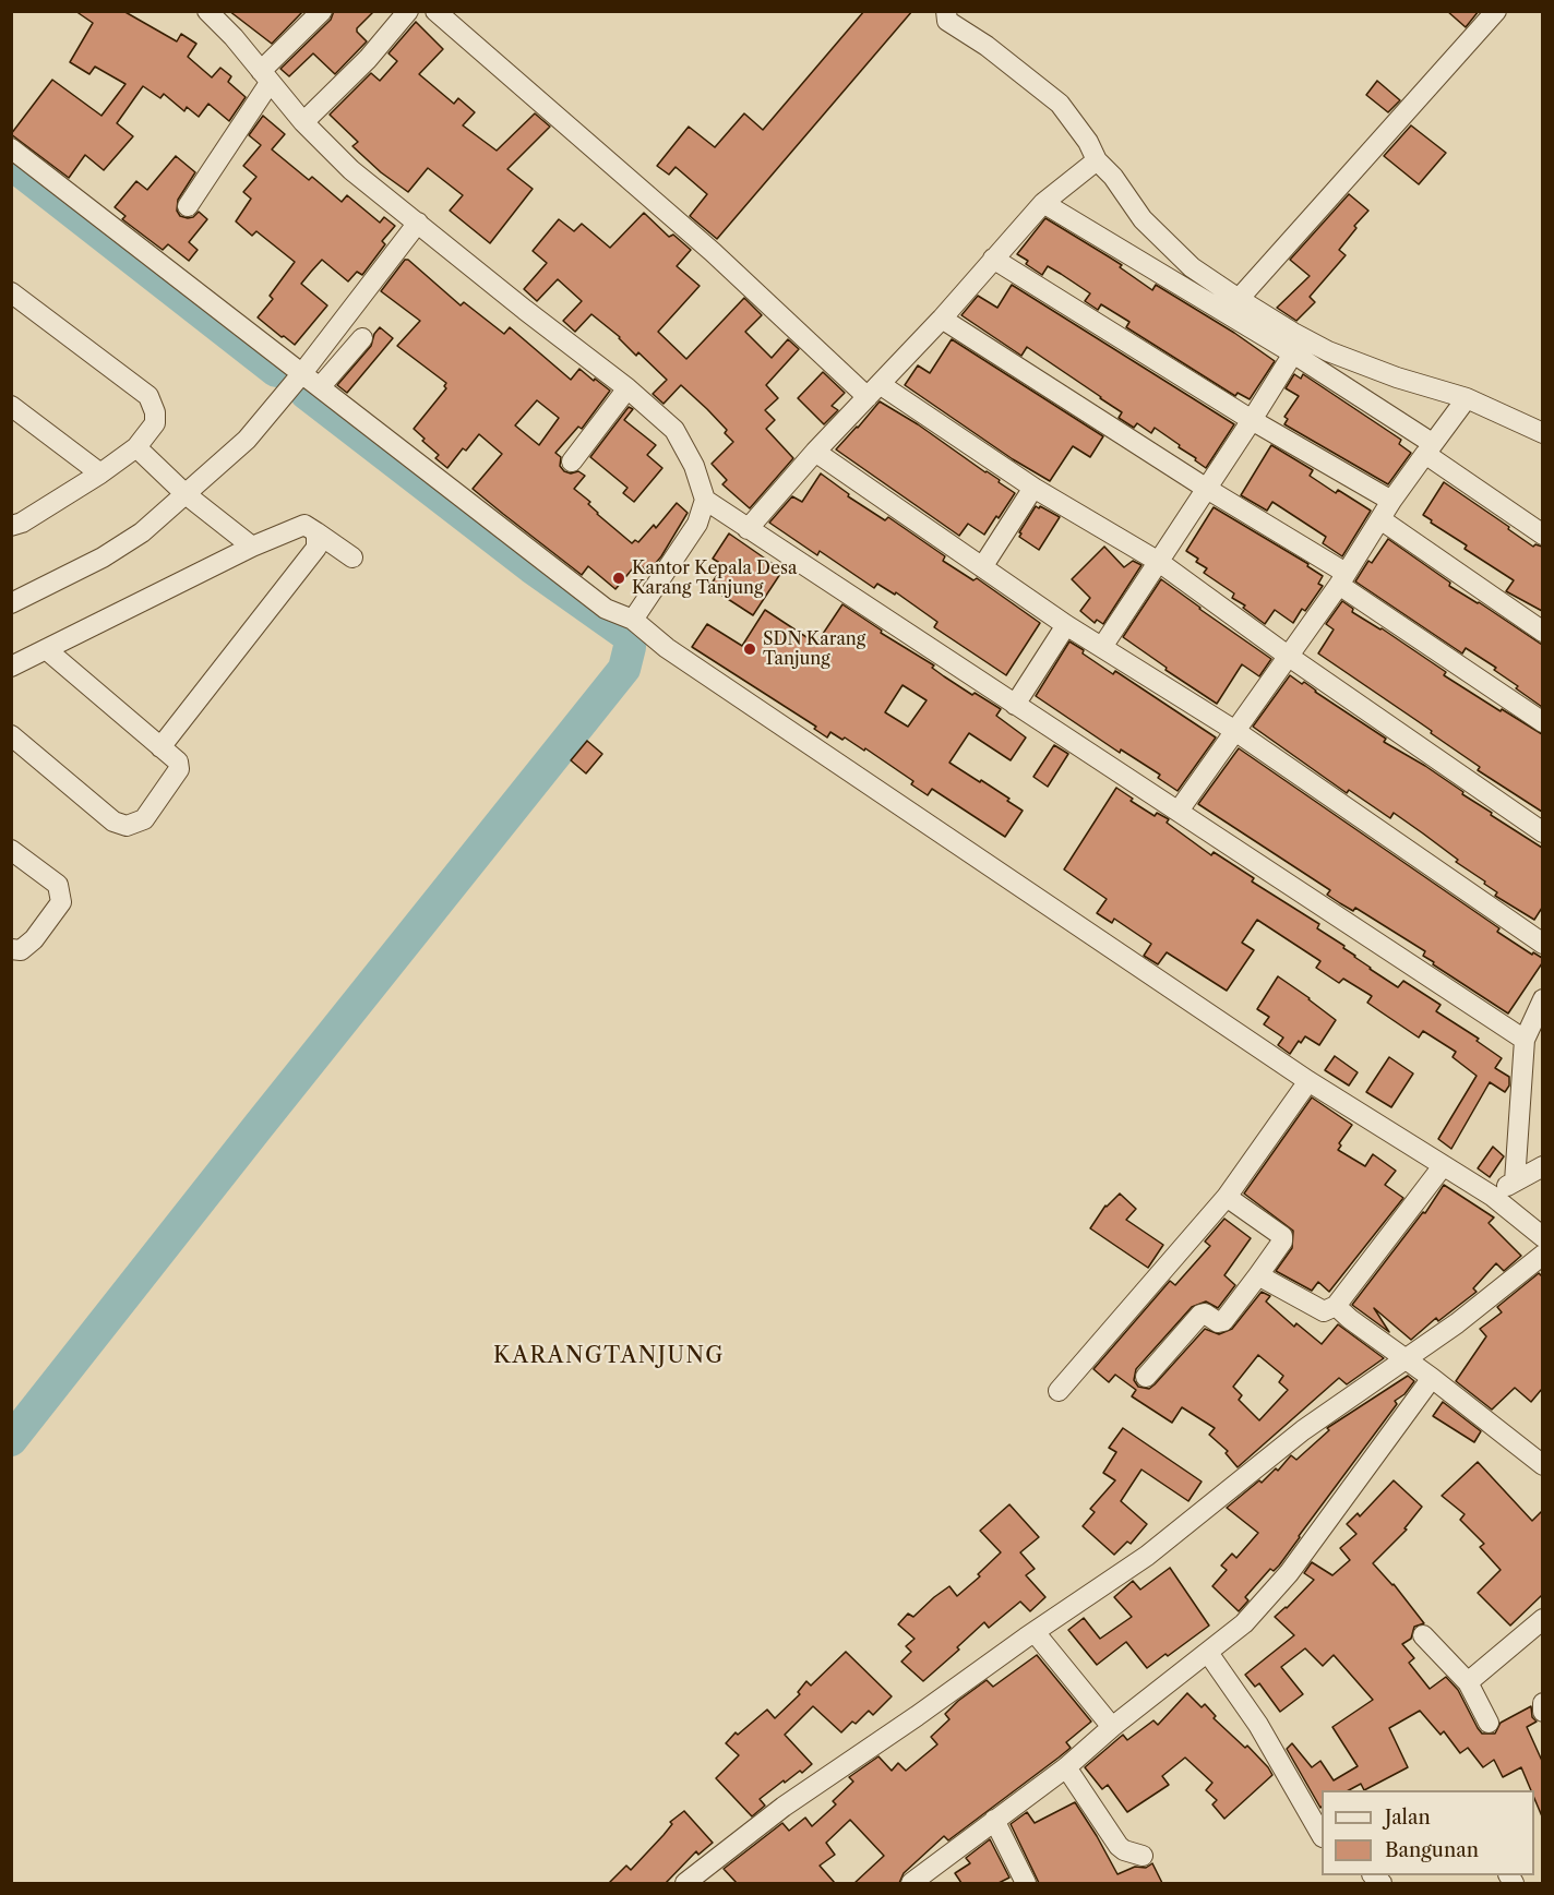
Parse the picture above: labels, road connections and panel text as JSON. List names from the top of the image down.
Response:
{
  "districts": ["KARANGTANJUNG"],
  "places": ["Kantor Kepala Desa Karang Tanjung", "SDN Karang Tanjung"],
  "legend": ["Jalan", "Bangunan"]
}
